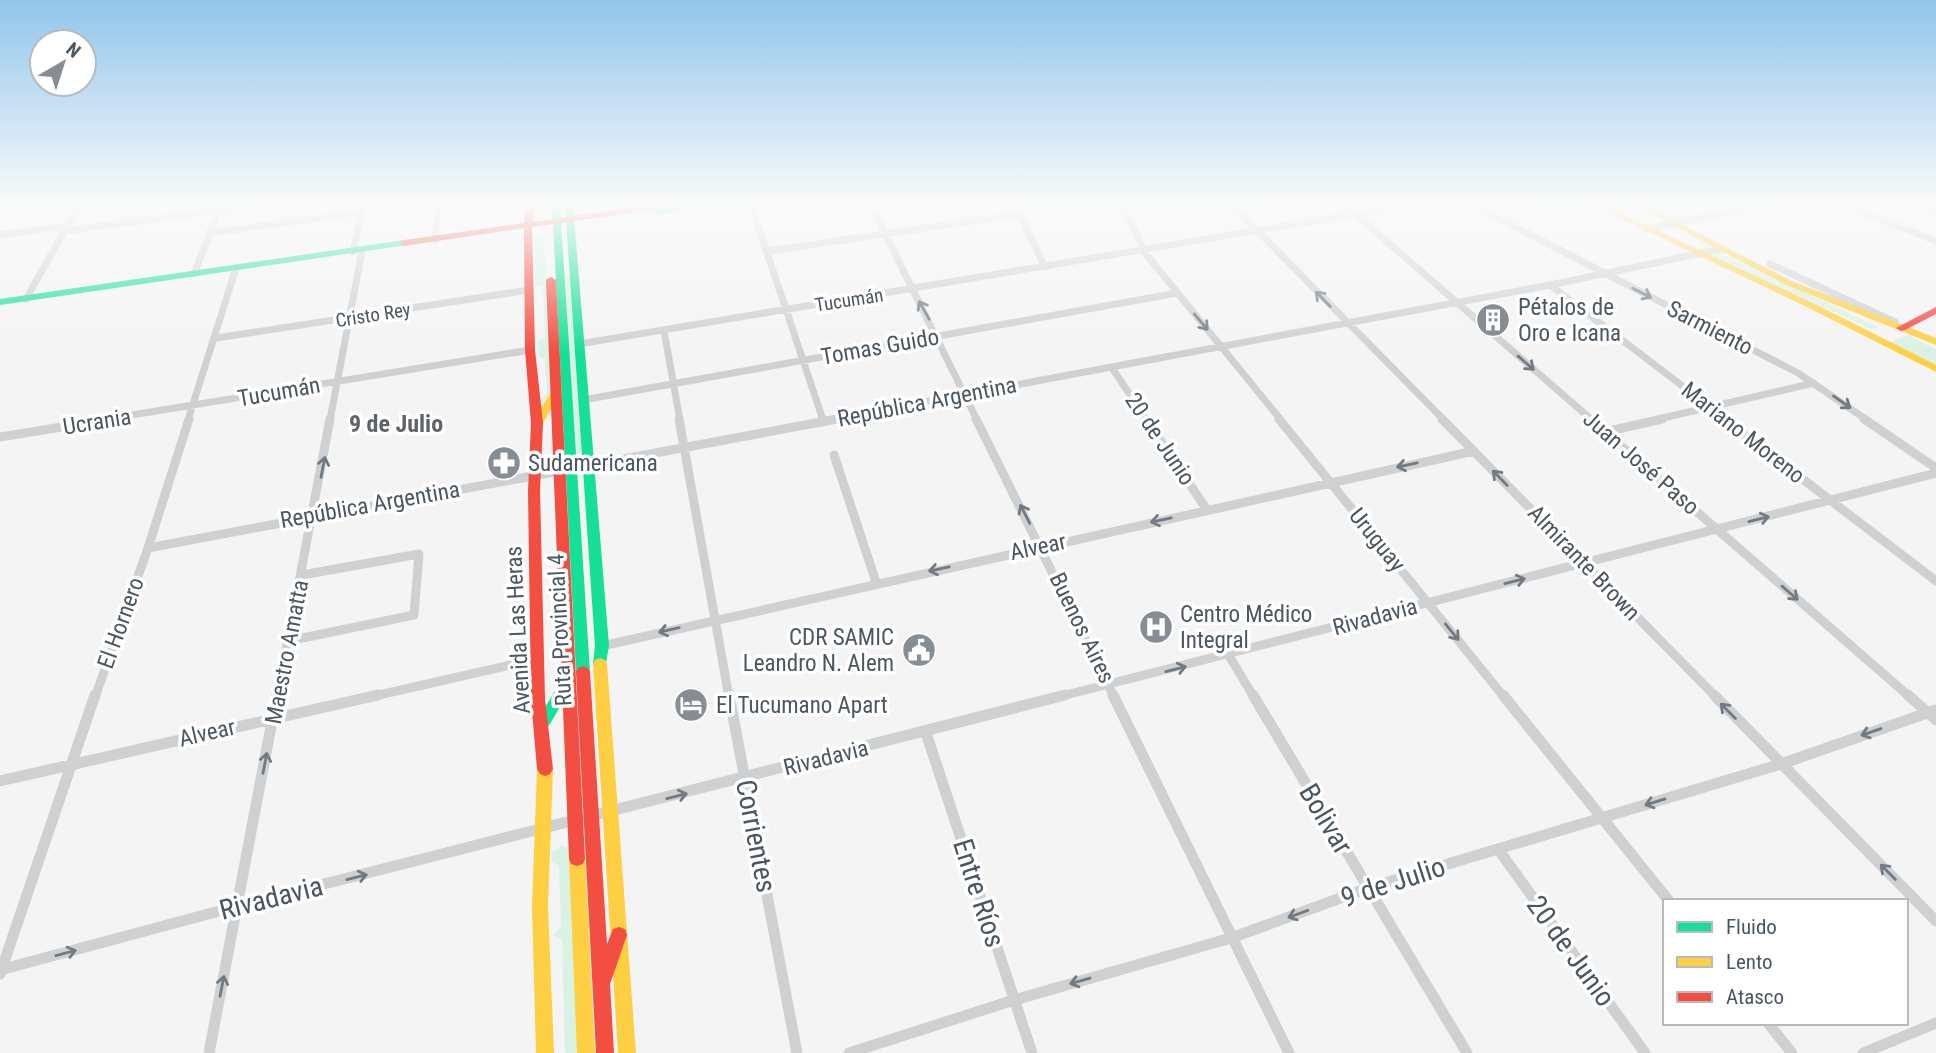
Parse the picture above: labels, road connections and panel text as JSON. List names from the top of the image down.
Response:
{
  "streets": {
    "main road": ["Avenida Las Heras", "Ruta Provincial 4"],
    "street": [
      "Tucumán",
      "Cristo Rey",
      "Sarmiento",
      "Tomas Guido",
      "República Argentina",
      "Ucrania",
      "Mariano Moreno",
      "20 de Junio",
      "Juan José Paso",
      "Uruguay",
      "Alvear",
      "Almirante Brown",
      "Rivadavia",
      "El Hornero",
      "Buenos Aires",
      "Maestro Amatta",
      "Bolivar",
      "Corrientes",
      "9 de Julio",
      "Entre Ríos"
    ]
  },
  "crossings": [
    ["Tucumán", "Ucrania"],
    ["Tucumán", "El Hornero"],
    ["Tucumán", "Buenos Aires"],
    ["Tucumán", "Avenida Las Heras"],
    ["Tucumán", "Maestro Amatta"],
    ["Tucumán", "Corrientes"],
    ["Cristo Rey", "El Hornero"],
    ["Cristo Rey", "Avenida Las Heras"],
    ["Cristo Rey", "Maestro Amatta"],
    ["Sarmiento", "República Argentina"],
    ["Sarmiento", "Rivadavia"],
    ["Tomas Guido", "Uruguay"],
    ["Tomas Guido", "Buenos Aires"],
    ["Tomas Guido", "Corrientes"],
    ["República Argentina", "Mariano Moreno"],
    ["República Argentina", "20 de Junio"],
    ["República Argentina", "Juan José Paso"],
    ["República Argentina", "Uruguay"],
    ["República Argentina", "Almirante Brown"],
    ["República Argentina", "El Hornero"],
    ["República Argentina", "Buenos Aires"],
    ["República Argentina", "Avenida Las Heras"],
    ["República Argentina", "Ruta Provincial 4"],
    ["República Argentina", "Maestro Amatta"],
    ["República Argentina", "Corrientes"],
    ["Ucrania", "El Hornero"],
    ["Mariano Moreno", "Rivadavia"],
    ["20 de Junio", "Alvear"],
    ["20 de Junio", "9 de Julio"],
    ["Juan José Paso", "Rivadavia"],
    ["Juan José Paso", "9 de Julio"],
    ["Uruguay", "Alvear"],
    ["Uruguay", "Rivadavia"],
    ["Uruguay", "9 de Julio"],
    ["Alvear", "Almirante Brown"],
    ["Alvear", "El Hornero"],
    ["Alvear", "Buenos Aires"],
    ["Alvear", "Avenida Las Heras"],
    ["Alvear", "Maestro Amatta"],
    ["Alvear", "Corrientes"],
    ["Almirante Brown", "Rivadavia"],
    ["Almirante Brown", "9 de Julio"],
    ["Rivadavia", "El Hornero"],
    ["Rivadavia", "Buenos Aires"],
    ["Rivadavia", "Avenida Las Heras"],
    ["Rivadavia", "Ruta Provincial 4"],
    ["Rivadavia", "Maestro Amatta"],
    ["Rivadavia", "Bolivar"],
    ["Rivadavia", "Corrientes"],
    ["Rivadavia", "Entre Ríos"],
    ["Buenos Aires", "9 de Julio"],
    ["Bolivar", "9 de Julio"],
    ["9 de Julio", "Entre Ríos"]
  ],
  "one_way": [
    "Sarmiento",
    "Juan José Paso",
    "Uruguay",
    "Alvear",
    "Almirante Brown",
    "Rivadavia",
    "Maestro Amatta",
    "9 de Julio"
  ],
  "districts": ["9 de Julio"],
  "places": {
    "building": ["Pétalos de Oro e Icana"],
    "pharmacy": ["Sudamericana"],
    "hospital": ["Centro Médico Integral"],
    "public building": ["CDR SAMIC Leandro N. Alem"],
    "hotel": ["El Tucumano Apart"]
  },
  "legend": ["Fluido", "Lento", "Atasco"],
  "north": "top right"
}
